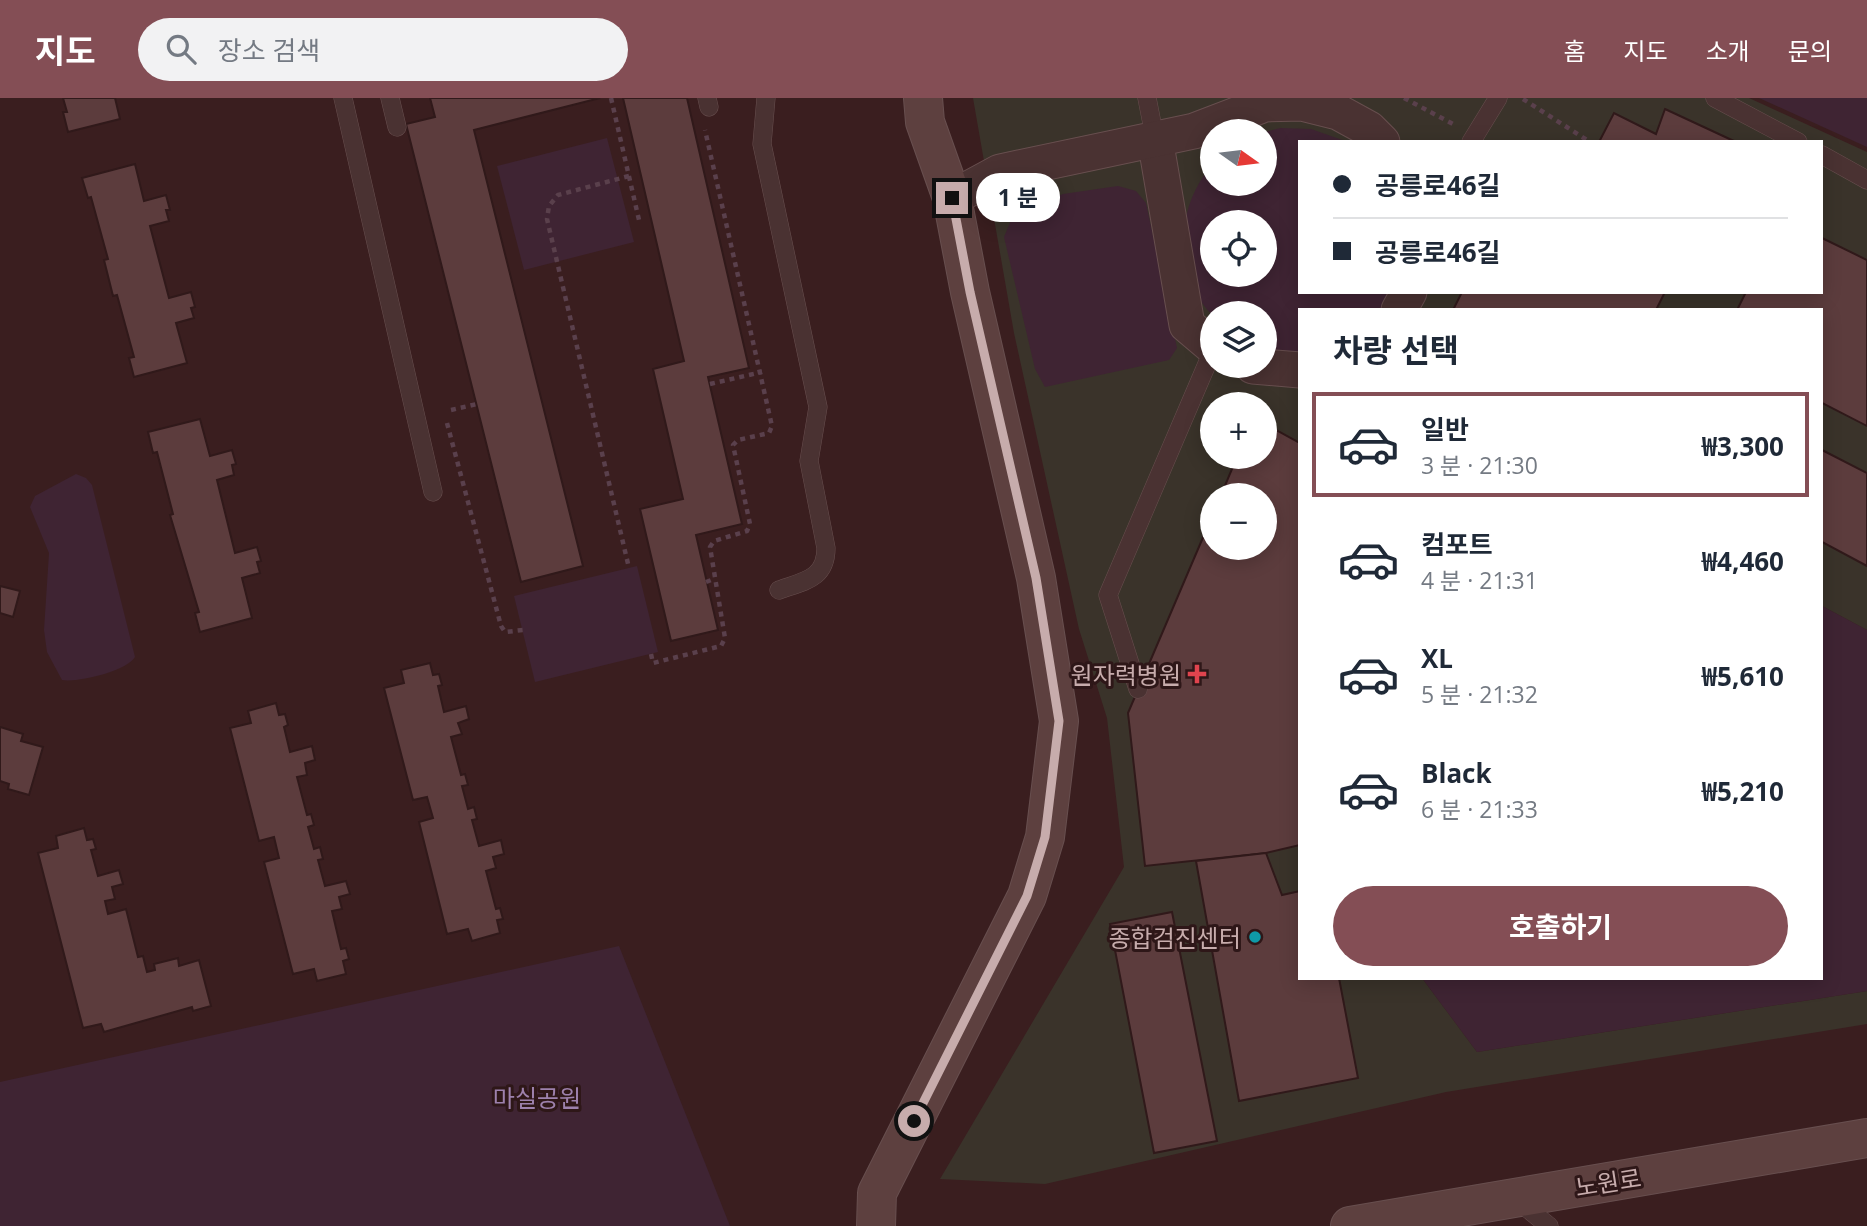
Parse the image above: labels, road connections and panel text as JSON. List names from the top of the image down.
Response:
{
  "streets": {
    "street": ["노원로"]
  },
  "parks": ["마실공원"],
  "places": {
    "health": ["원자력병원"],
    "other": ["종합검진센터"]
  },
  "north": "right",
  "page": {
    "header": "지도",
    "search": "장소 검색",
    "nav": [
      "홈",
      "지도",
      "소개",
      "문의"
    ],
    "map_buttons": ["+", "−"],
    "banner": ["공릉로46길", "공릉로46길"],
    "bubble": "1 분",
    "heading": "차량 선택",
    "list": [
      {
        "name": "일반",
        "note": "3 분 · 21:30",
        "value": "₩3,300"
      },
      {
        "name": "컴포트",
        "note": "4 분 · 21:31",
        "value": "₩4,460"
      },
      {
        "name": "XL",
        "note": "5 분 · 21:32",
        "value": "₩5,610"
      },
      {
        "name": "Black",
        "note": "6 분 · 21:33",
        "value": "₩5,210"
      }
    ],
    "buttons": "호출하기"
  }
}
